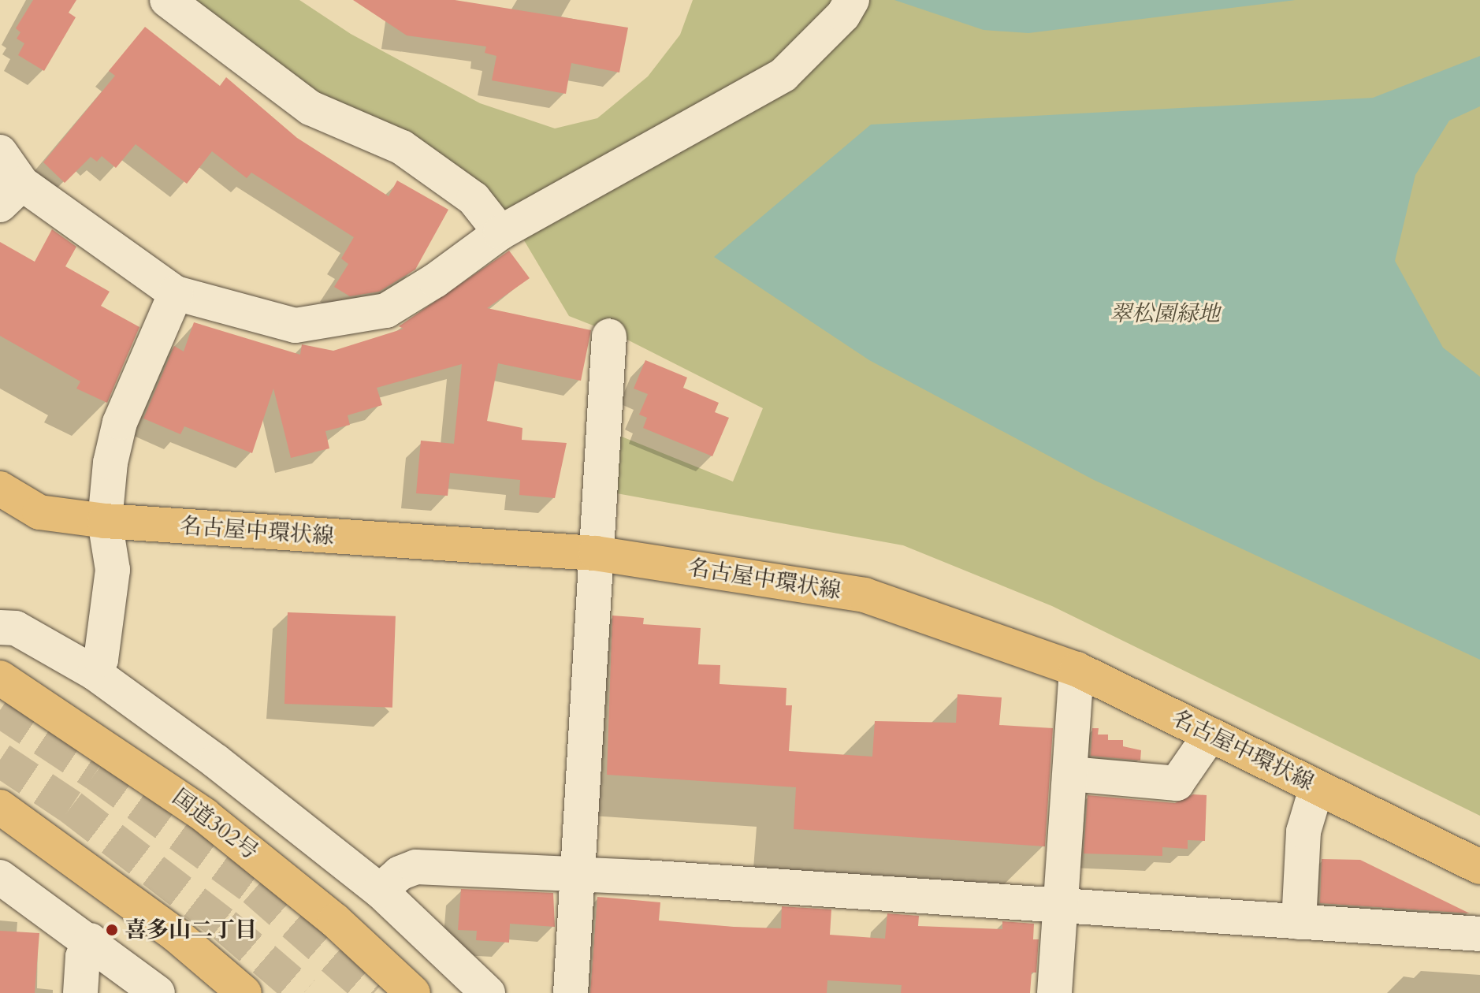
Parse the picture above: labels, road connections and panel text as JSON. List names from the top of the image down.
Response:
{
  "streets": {
    "main road": ["名古屋中環状線", "国道302号"]
  },
  "parks": ["翠松園緑地"],
  "places": ["喜多山二丁目"]
}
